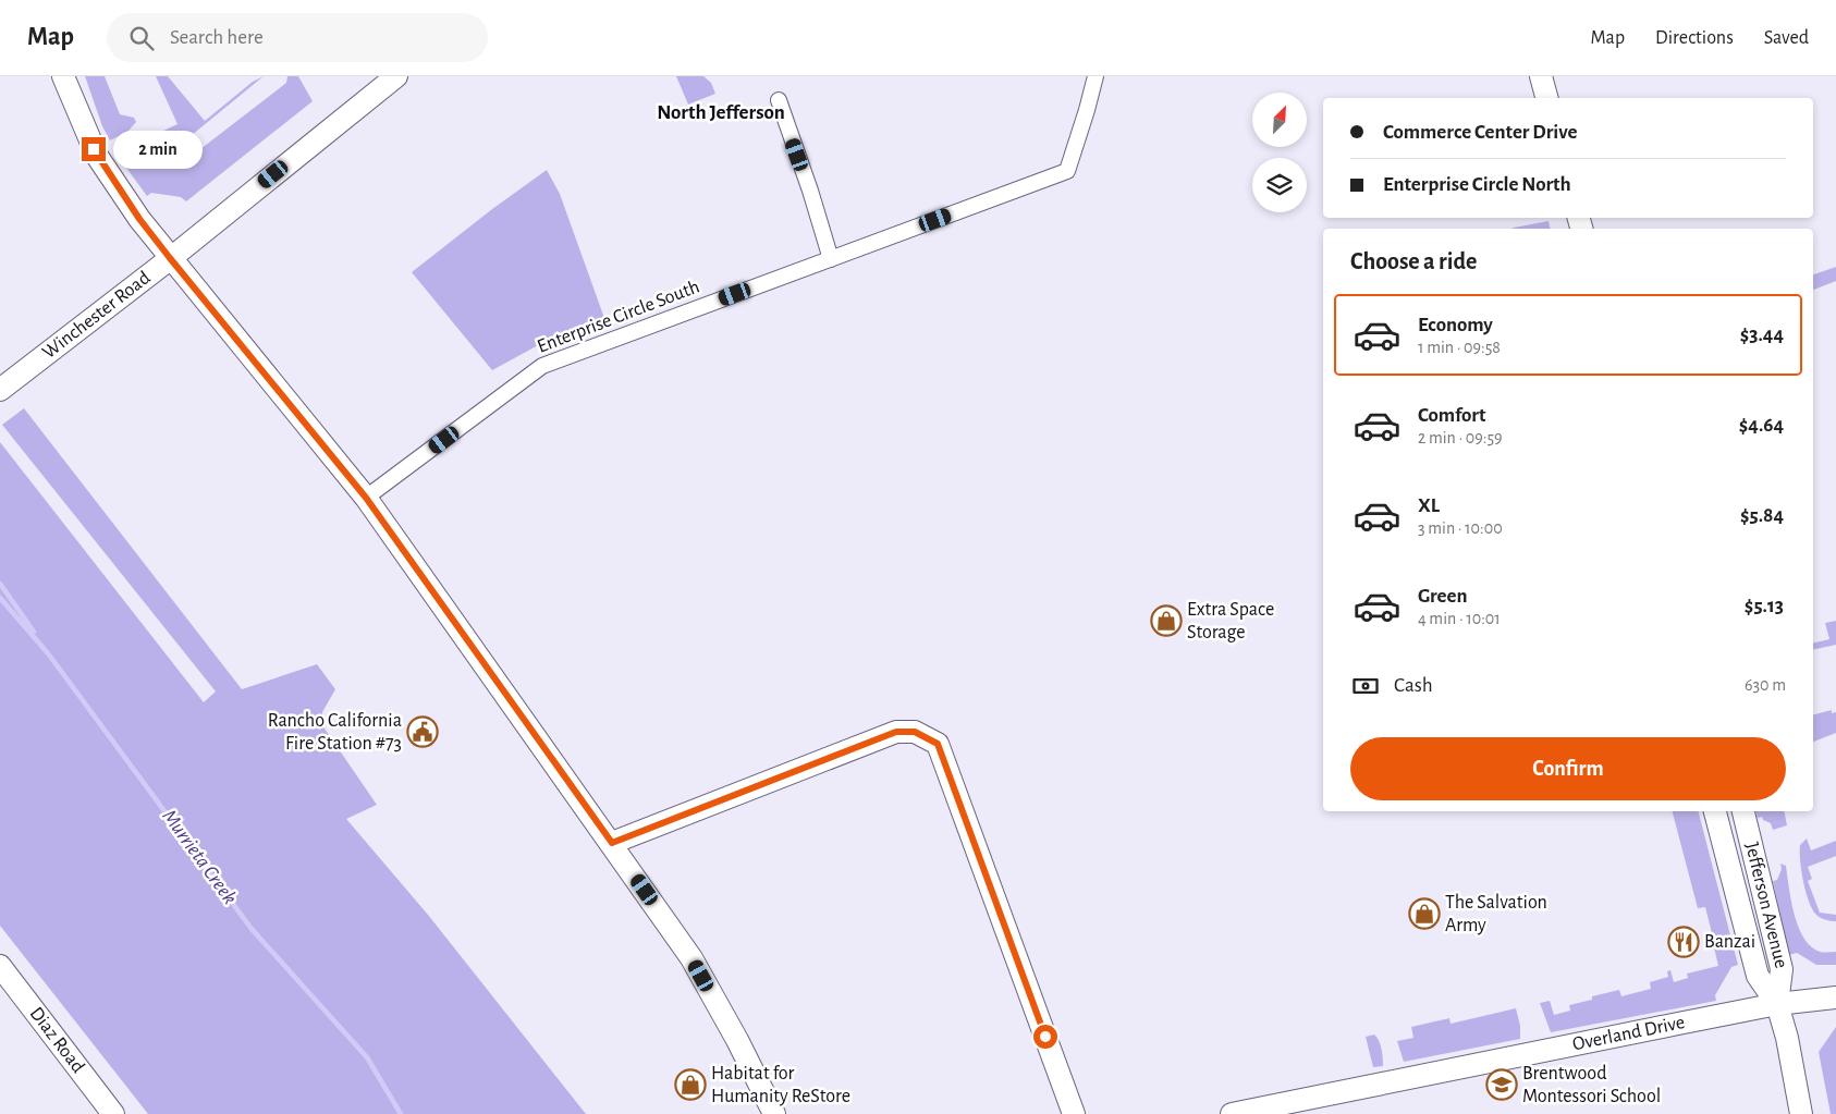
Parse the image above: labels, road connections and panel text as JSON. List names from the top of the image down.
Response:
{
  "streets": {
    "street": [
      "Winchester Road",
      "Enterprise Circle South",
      "Jefferson Avenue",
      "Overland Drive",
      "Diaz Road"
    ]
  },
  "crossings": [
    ["Jefferson Avenue", "Overland Drive"]
  ],
  "districts": ["North Jefferson"],
  "water": ["Murrieta Creek"],
  "places": {
    "shop": ["Extra Space Storage", "The Salvation Army", "Habitat for Humanity ReStore"],
    "public building": ["Rancho California Fire Station #73"],
    "restaurant": ["Banzai"],
    "school or university": ["Brentwood Montessori School"]
  },
  "north": "top right",
  "page": {
    "header": "Map",
    "search": "Search here",
    "nav": ["Map", "Directions", "Saved"],
    "banner": ["Commerce Center Drive", "Enterprise Circle North"],
    "bubble": "2 min",
    "heading": "Choose a ride",
    "list": [
      {
        "name": "Economy",
        "note": "1 min · 09:58",
        "value": "$3.44"
      },
      {
        "name": "Comfort",
        "note": "2 min · 09:59",
        "value": "$4.64"
      },
      {
        "name": "XL",
        "note": "3 min · 10:00",
        "value": "$5.84"
      },
      {
        "name": "Green",
        "note": "4 min · 10:01",
        "value": "$5.13"
      }
    ],
    "pay": ["Cash", "630 m"],
    "buttons": "Confirm"
  }
}
